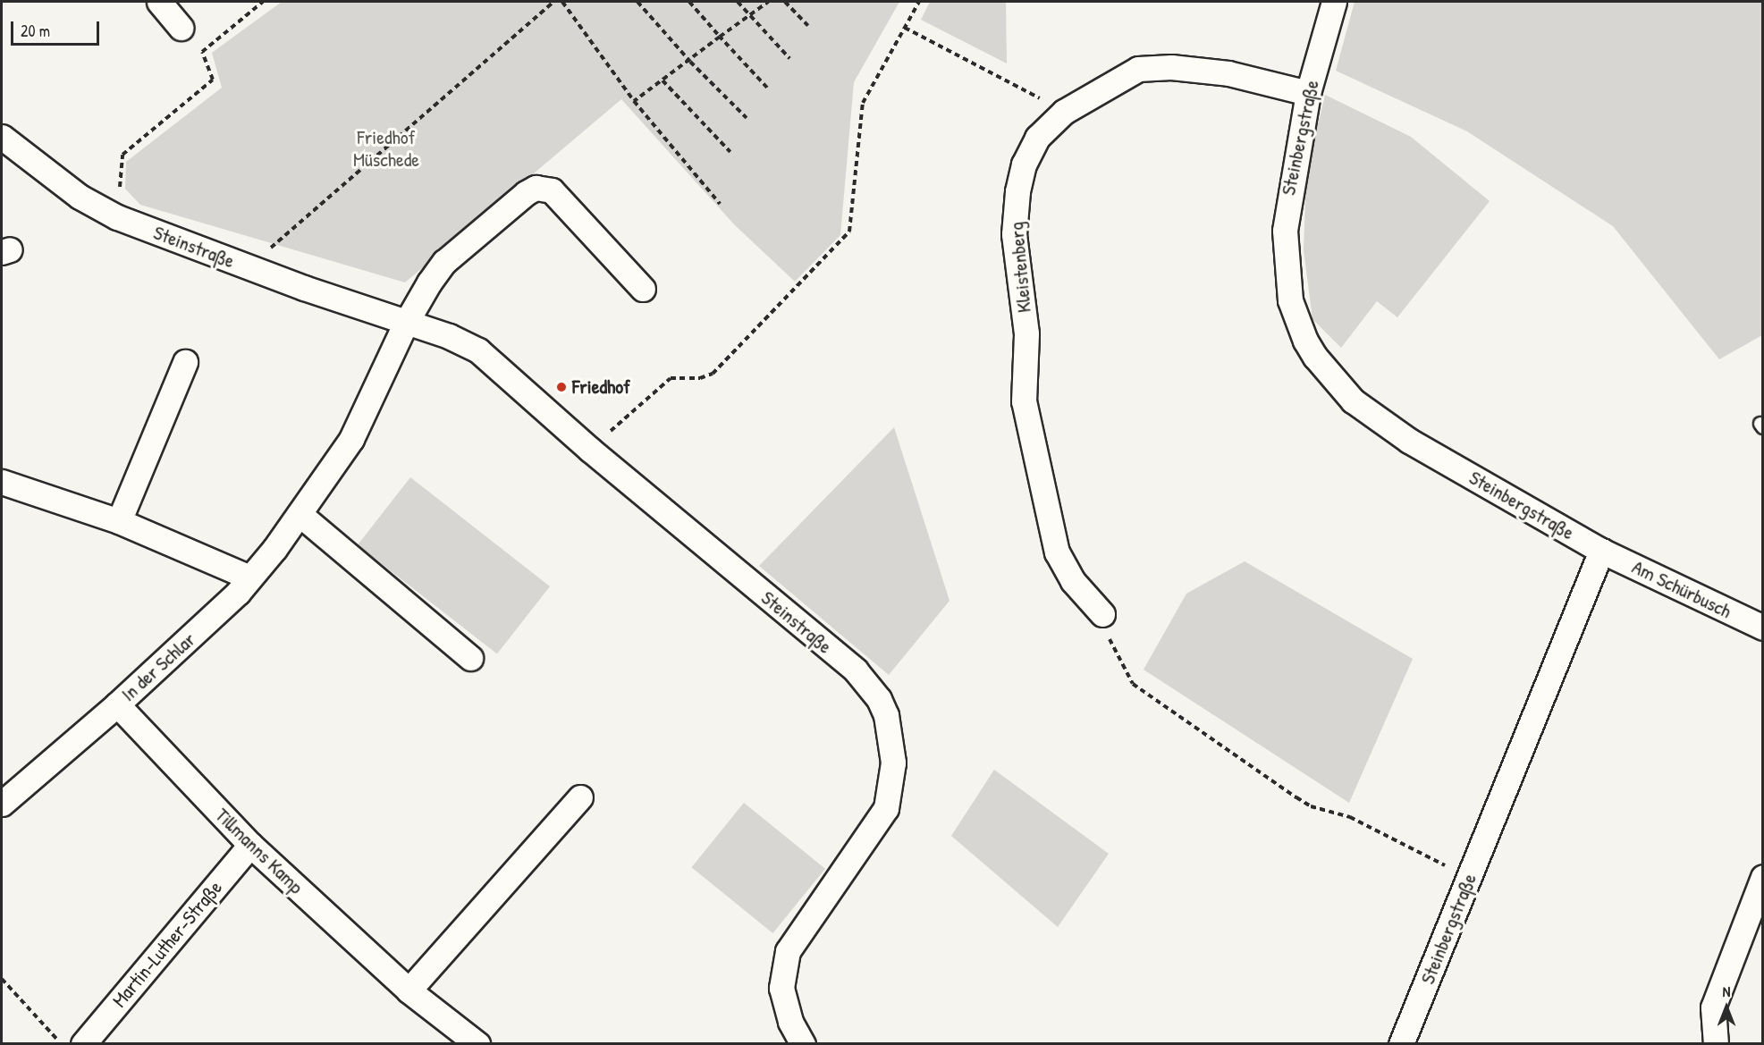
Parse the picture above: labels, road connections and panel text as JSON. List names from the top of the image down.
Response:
{
  "streets": {
    "street": [
      "Steinbergstraße",
      "Steinstraße",
      "Kleistenberg",
      "Am Schürbusch",
      "In der Schlar",
      "Tillmanns Kamp",
      "Martin-Luther-Straße"
    ]
  },
  "crossings": [
    ["Steinbergstraße", "Kleistenberg"],
    ["Steinbergstraße", "Am Schürbusch"],
    ["Steinstraße", "In der Schlar"],
    ["In der Schlar", "Tillmanns Kamp"],
    ["Tillmanns Kamp", "Martin-Luther-Straße"]
  ],
  "parks": ["Friedhof Müschede"],
  "places": ["Friedhof"],
  "scale_bar": "20 m",
  "north": "top"
}
